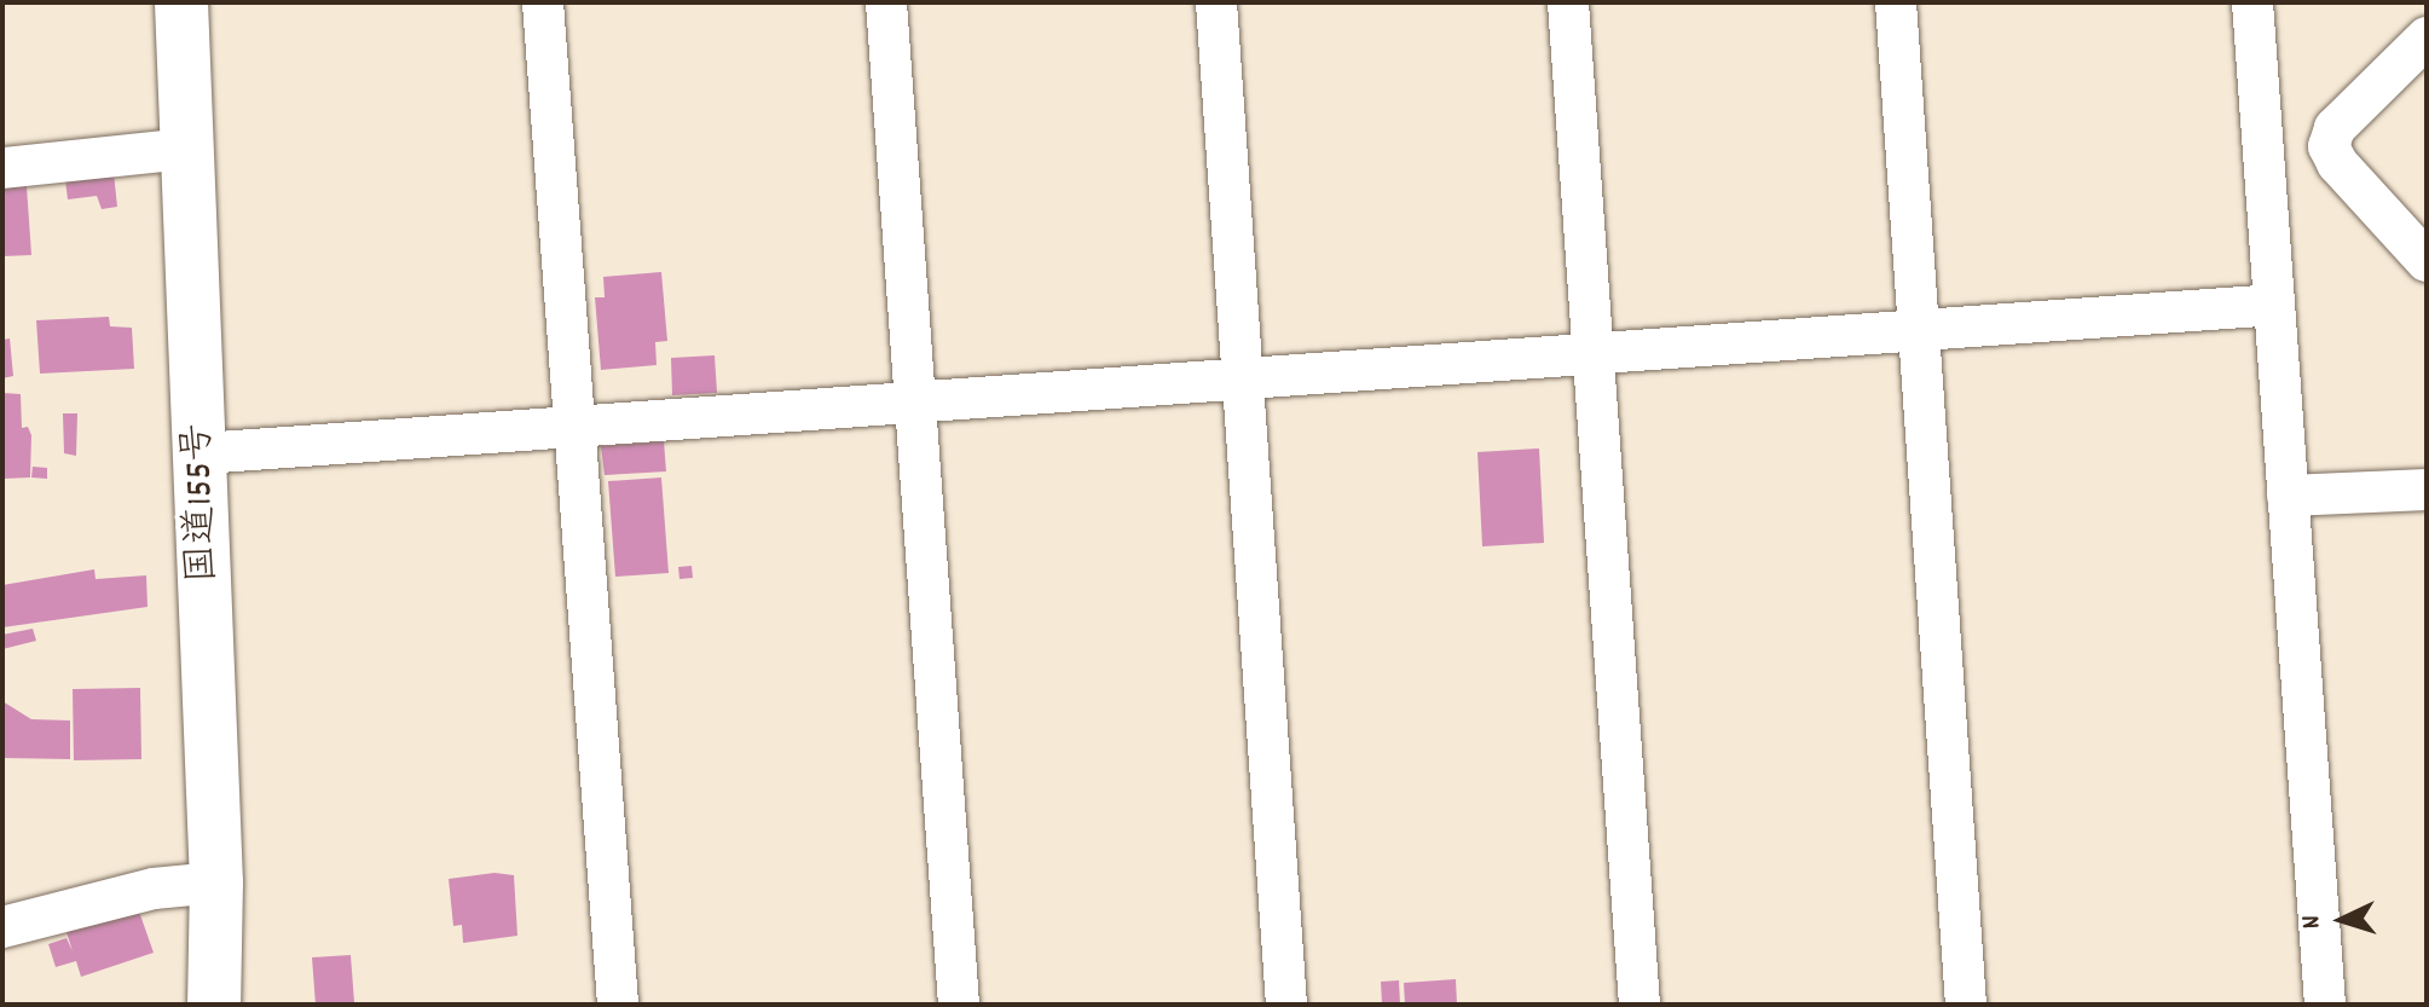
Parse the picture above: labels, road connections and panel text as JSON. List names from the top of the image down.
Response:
{
  "streets": {
    "highway": ["国道155号"]
  },
  "north": "left"
}
